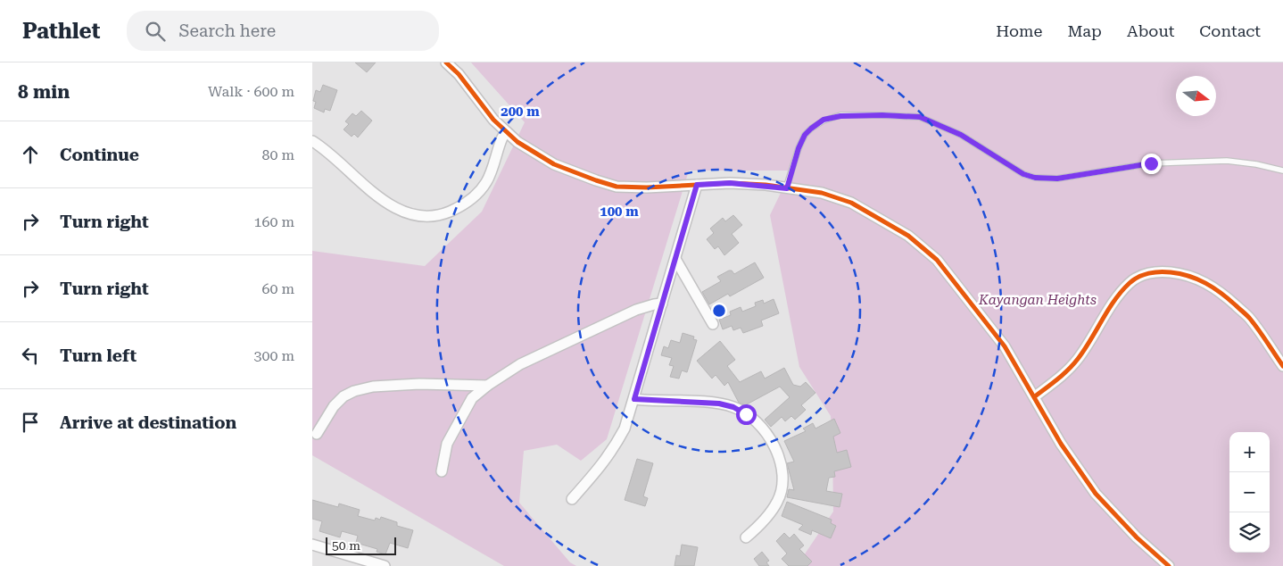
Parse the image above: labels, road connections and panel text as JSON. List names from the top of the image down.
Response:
{
  "parks": ["Kayangan Heights"],
  "scale_bar": "50 m",
  "north": "right",
  "page": {
    "header": "Pathlet",
    "search": "Search here",
    "nav": [
      "Home",
      "Map",
      "About",
      "Contact"
    ],
    "heading": ["8 min", "Walk · 600 m"],
    "list": [
      ["Continue", "80 m"],
      ["Turn right", "160 m"],
      ["Turn right", "60 m"],
      ["Turn left", "300 m"],
      "Arrive at destination"
    ],
    "map_buttons": ["+", "−"],
    "scale": "50 m"
  },
  "rings": ["200 m", "100 m"]
}
